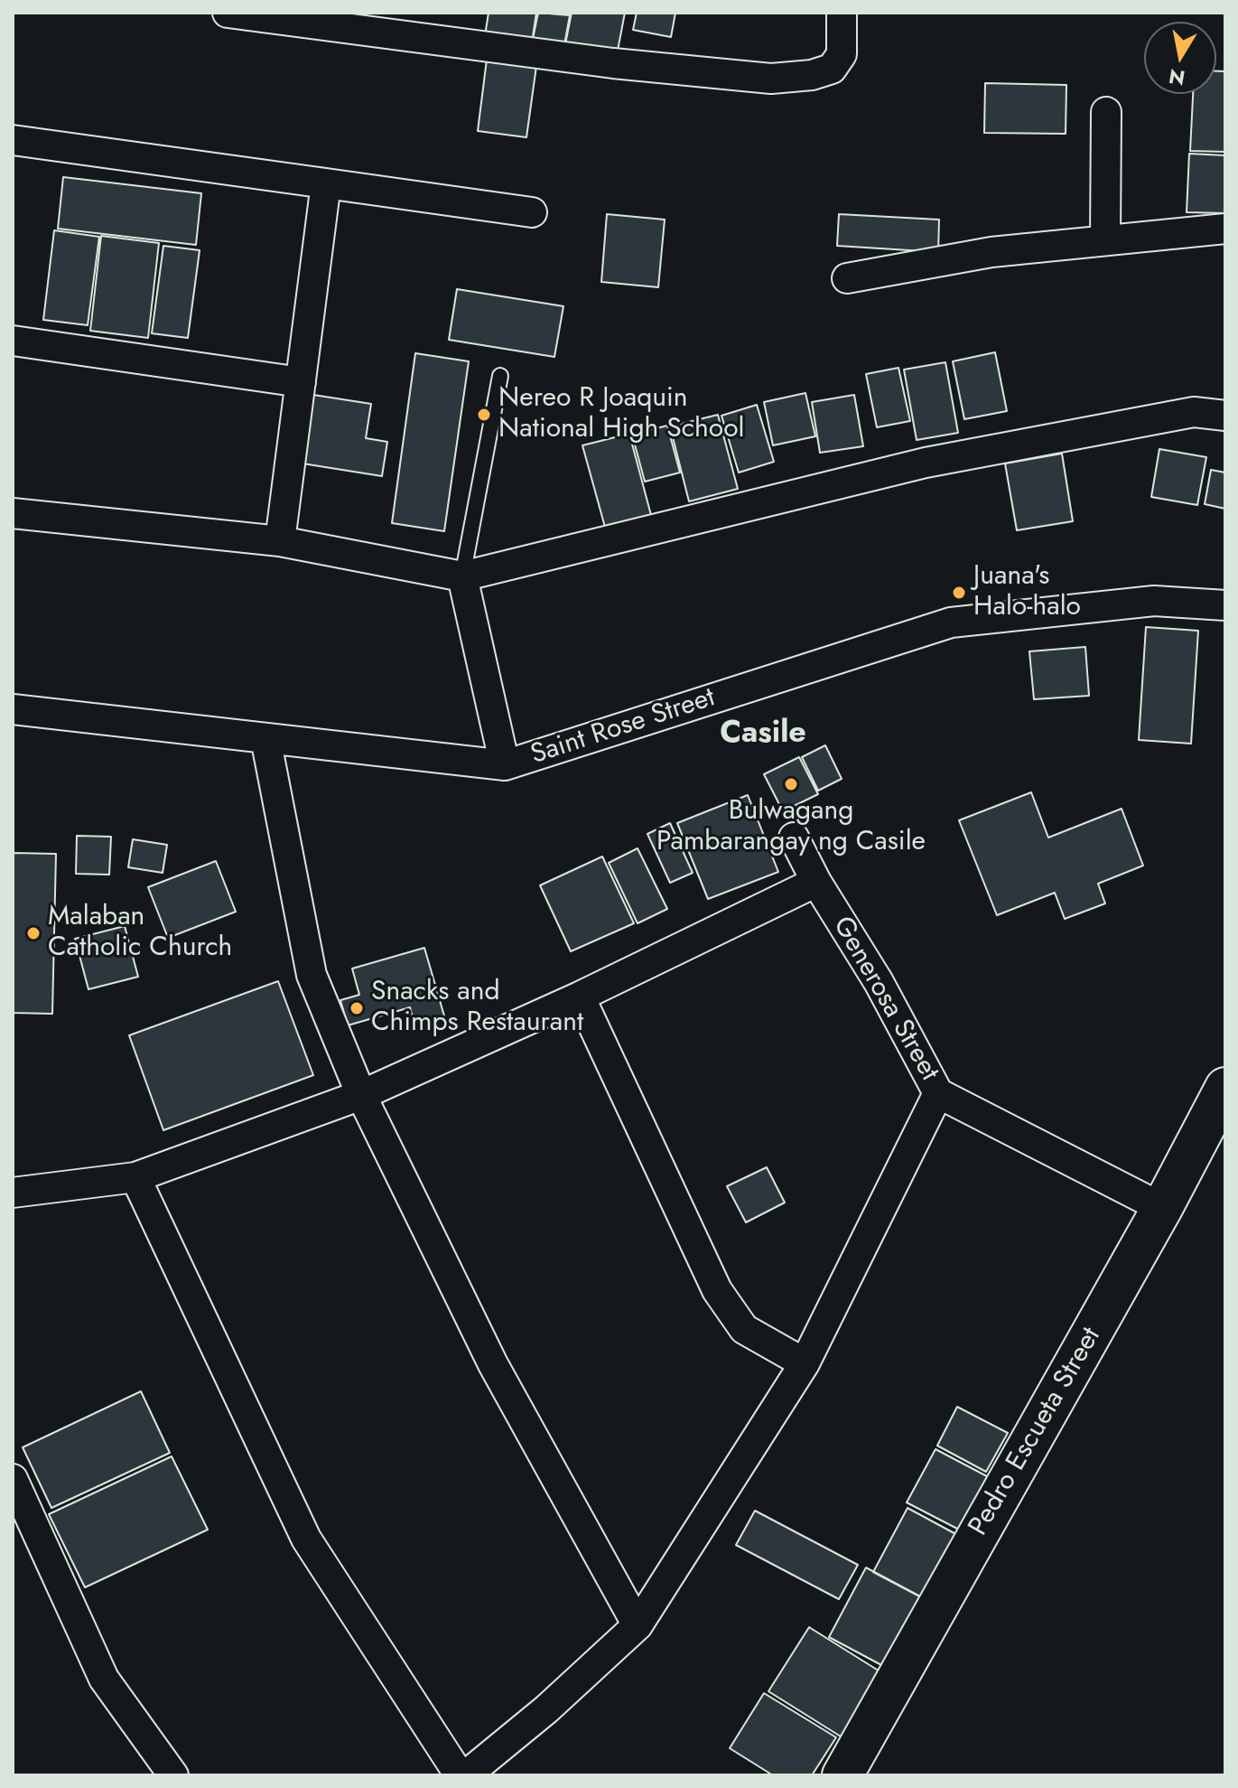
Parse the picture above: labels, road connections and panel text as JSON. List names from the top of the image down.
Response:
{
  "streets": {
    "street": ["Saint Rose Street", "Generosa Street", "Pedro Escueta Street"]
  },
  "crossings": [
    ["Generosa Street", "Pedro Escueta Street"]
  ],
  "districts": ["Casile"],
  "places": [
    "Nereo R Joaquin National High School",
    "Juana's Halo-halo",
    "Bulwagang Pambarangay ng Casile",
    "Malaban Catholic Church",
    "Snacks and Chimps Restaurant"
  ],
  "north": "bottom"
}
